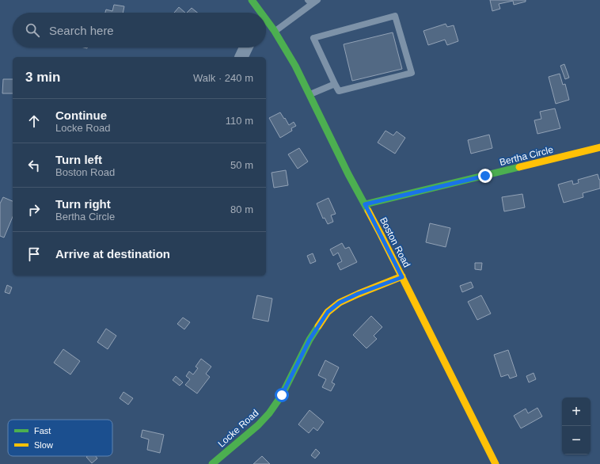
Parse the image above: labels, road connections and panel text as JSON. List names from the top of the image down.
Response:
{
  "streets": {
    "main road": ["Bertha Circle", "Boston Road", "Locke Road"]
  },
  "crossings": [
    ["Bertha Circle", "Boston Road"],
    ["Boston Road", "Locke Road"]
  ],
  "legend": ["Fast", "Slow"],
  "page": {
    "search": "Search here",
    "heading": ["3 min", "Walk · 240 m"],
    "list": [
      ["Continue", "Locke Road", "110 m"],
      ["Turn left", "Boston Road", "50 m"],
      ["Turn right", "Bertha Circle", "80 m"],
      "Arrive at destination"
    ],
    "map_buttons": ["+", "−"]
  }
}
